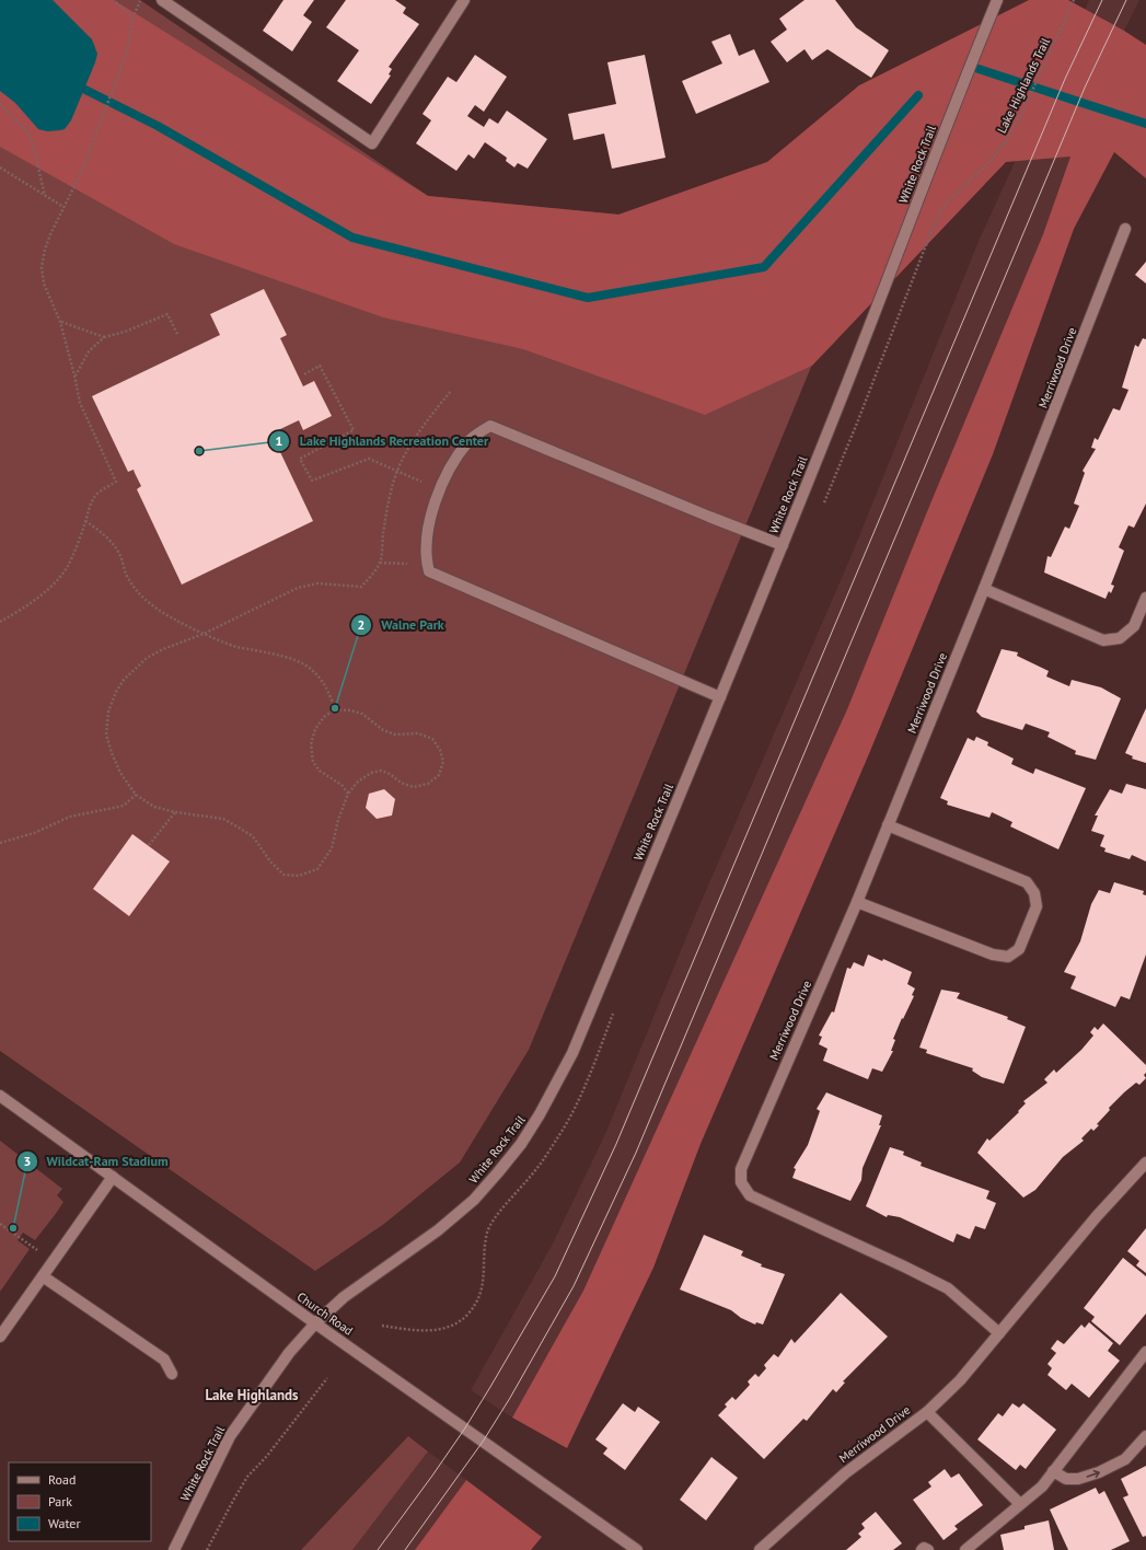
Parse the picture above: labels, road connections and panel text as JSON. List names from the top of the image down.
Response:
{
  "streets": {
    "street": ["White Rock Trail", "Merriwood Drive", "Church Road"],
    "path": ["Lake Highlands Trail"]
  },
  "crossings": [
    ["White Rock Trail", "Church Road"]
  ],
  "districts": ["Lake Highlands"],
  "places": ["Lake Highlands Recreation Center", "Walne Park", "Wildcat-Ram Stadium"],
  "legend": ["Road", "Park", "Water"]
}
